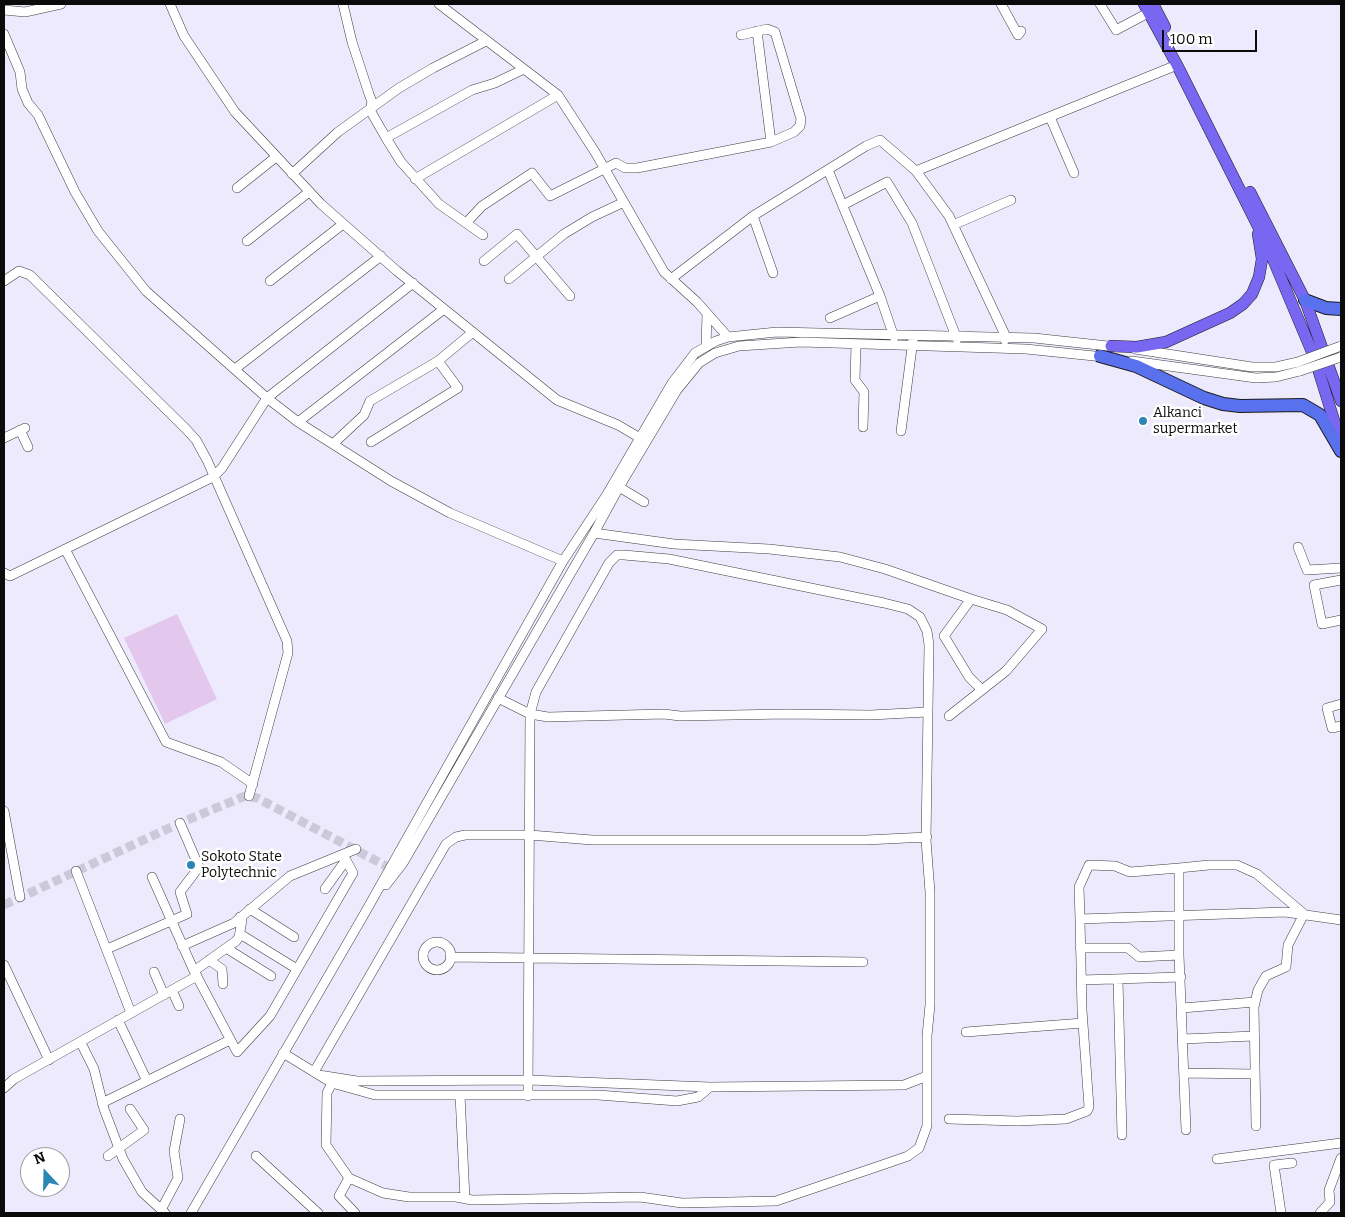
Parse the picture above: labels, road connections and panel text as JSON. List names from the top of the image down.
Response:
{
  "places": ["Alkanci supermarket", "Sokoto State Polytechnic"],
  "scale_bar": "100 m",
  "north": "top"
}
